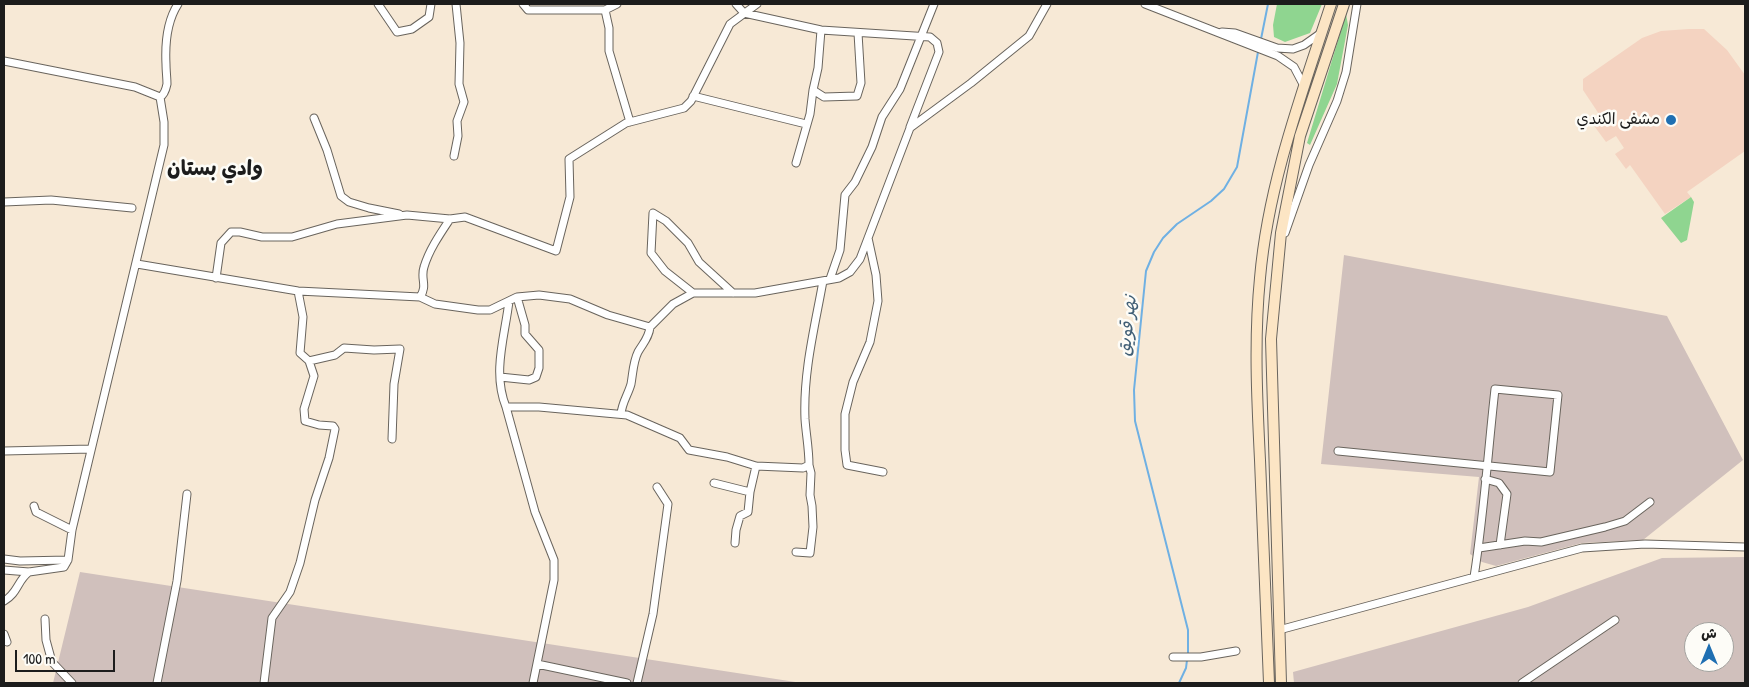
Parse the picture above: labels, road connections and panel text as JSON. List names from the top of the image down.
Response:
{
  "districts": ["وادي بستان"],
  "water": ["نهر قويق"],
  "places": ["مشفى الكندي"],
  "scale_bar": "100 m",
  "north": "top"
}
